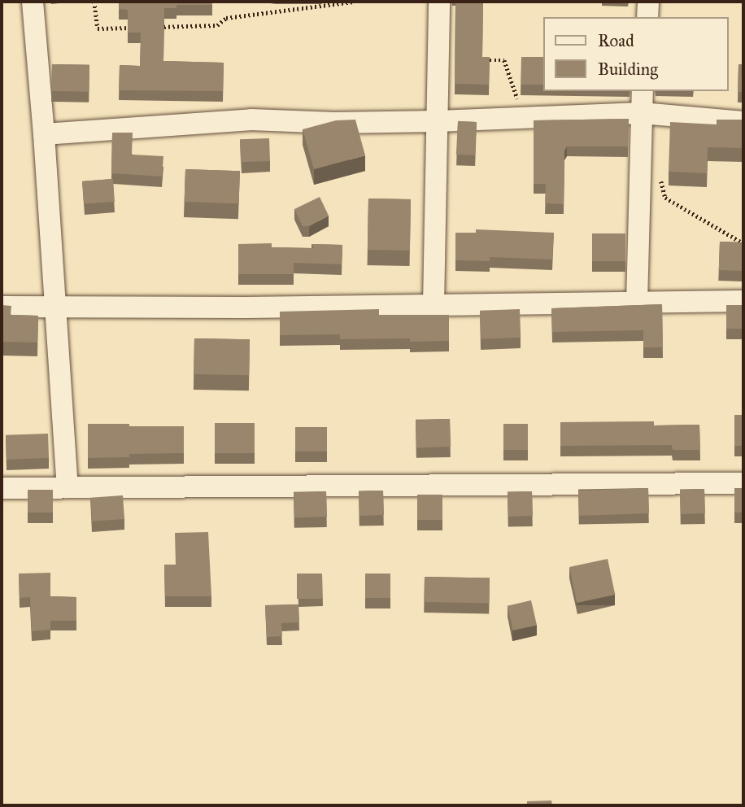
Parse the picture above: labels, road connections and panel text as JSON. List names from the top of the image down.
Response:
{
  "legend": ["Road", "Building"]
}
